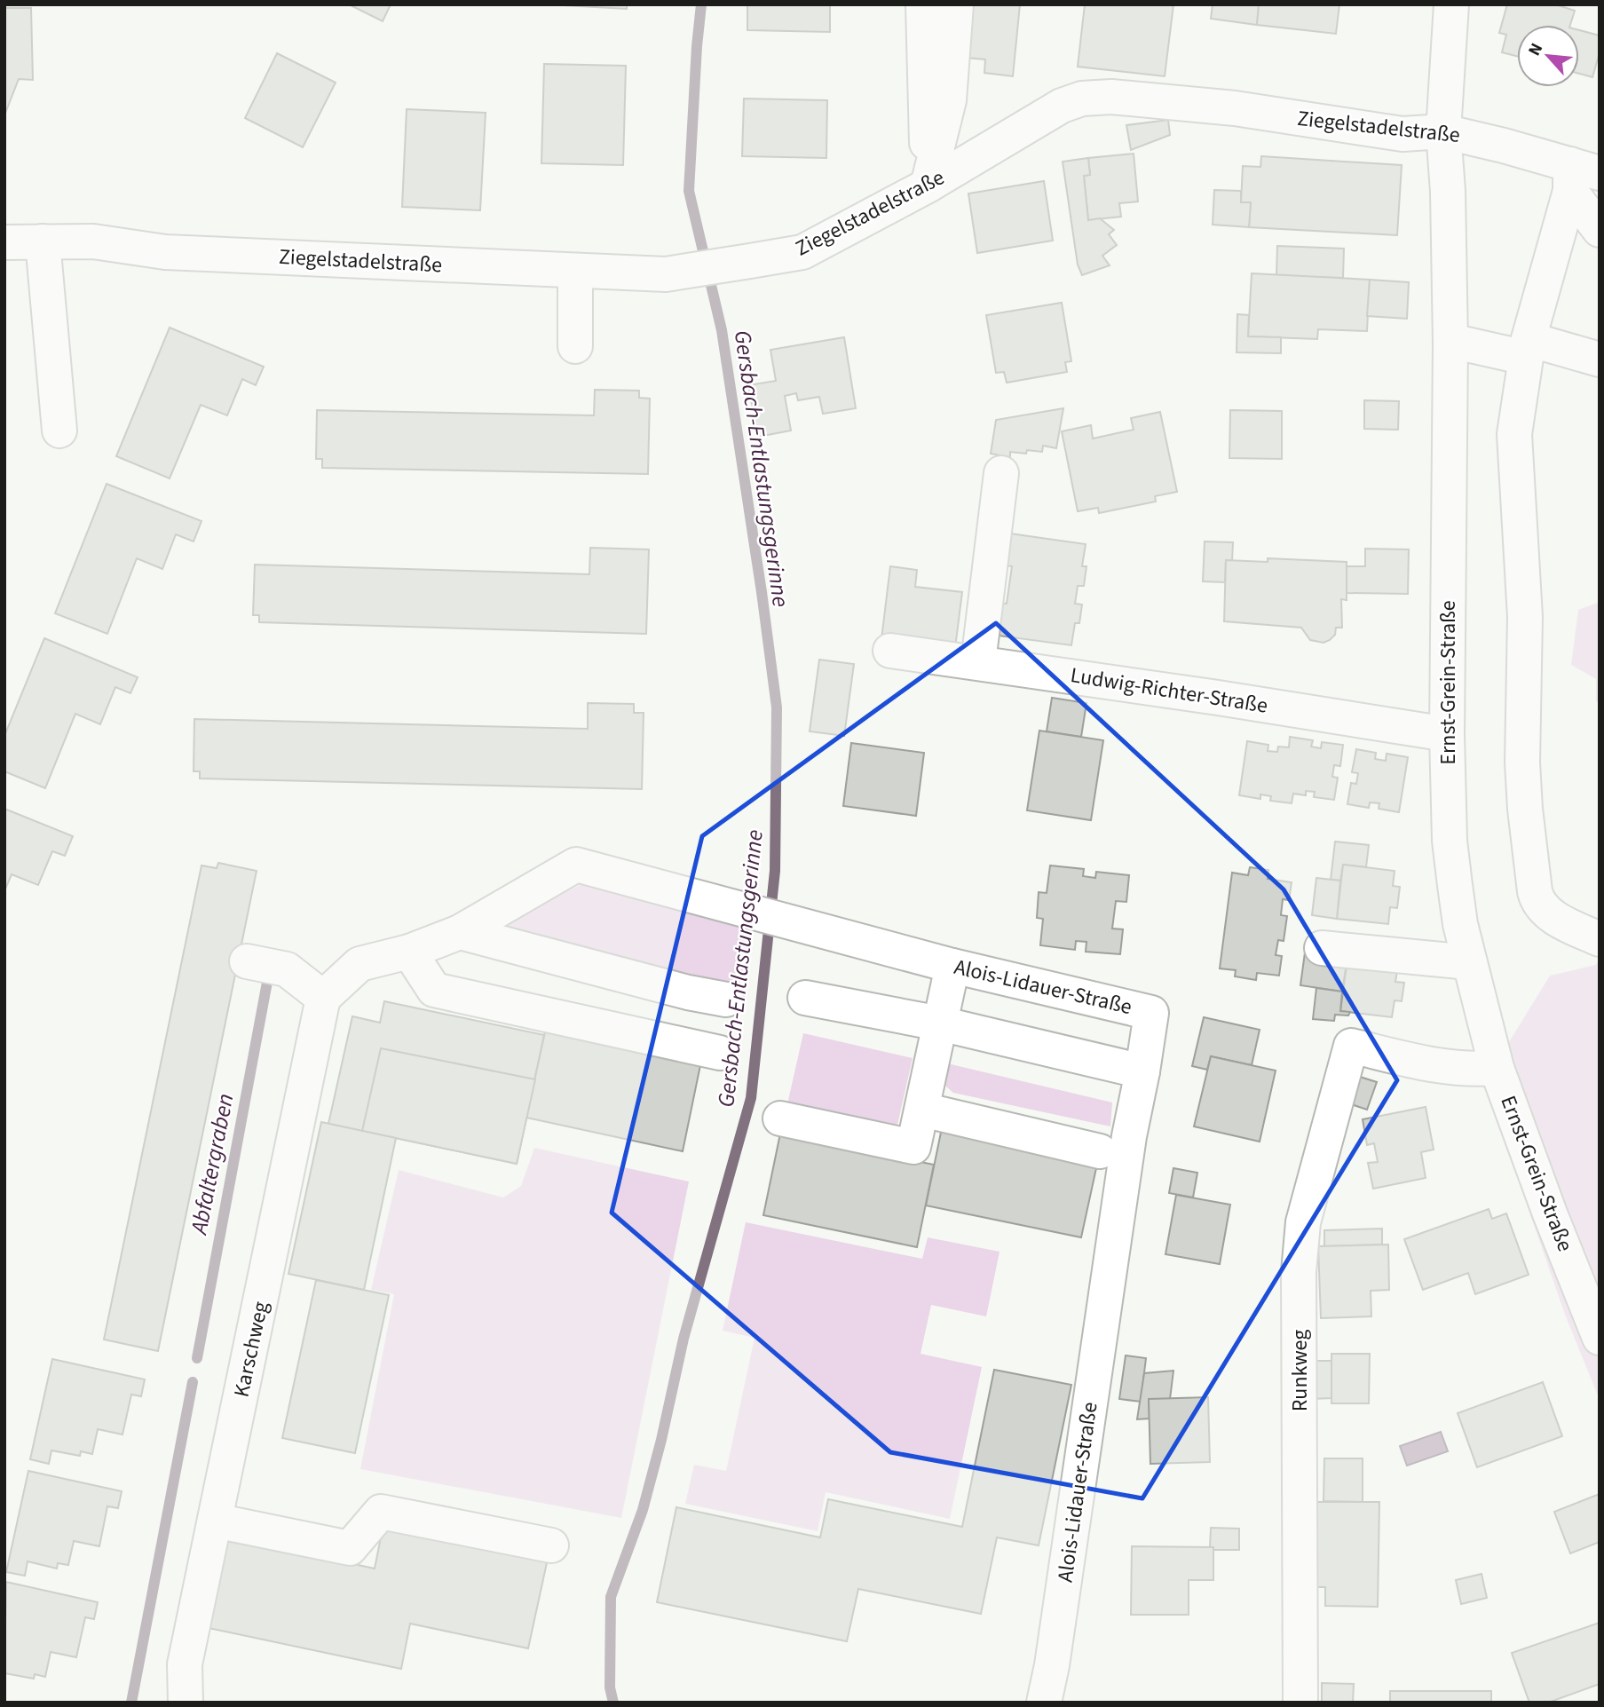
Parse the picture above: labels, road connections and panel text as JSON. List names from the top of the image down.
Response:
{
  "streets": {
    "street": [
      "Ziegelstadelstraße",
      "Ernst-Grein-Straße",
      "Ludwig-Richter-Straße",
      "Alois-Lidauer-Straße",
      "Karschweg",
      "Runkweg"
    ]
  },
  "crossings": [
    ["Ziegelstadelstraße", "Ernst-Grein-Straße"],
    ["Ernst-Grein-Straße", "Ludwig-Richter-Straße"],
    ["Ernst-Grein-Straße", "Runkweg"],
    ["Alois-Lidauer-Straße", "Karschweg"]
  ],
  "water": ["Gersbach-Entlastungsgerinne", "Abfaltergraben"],
  "north": "top left"
}
